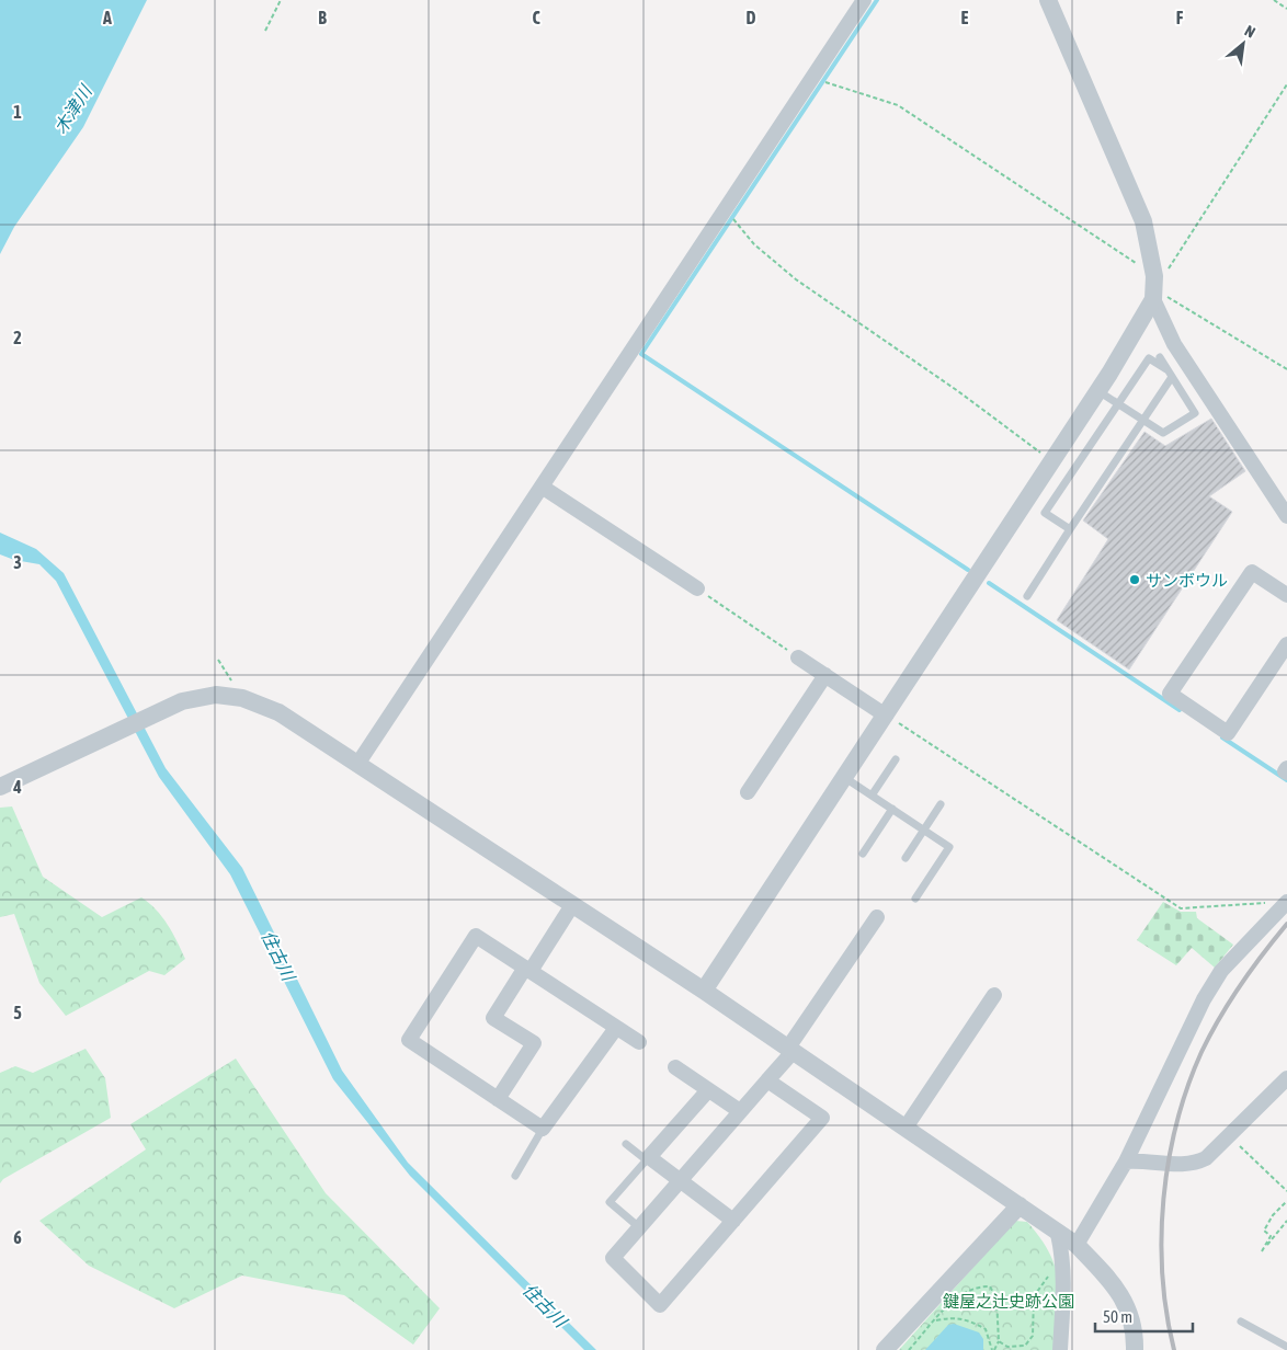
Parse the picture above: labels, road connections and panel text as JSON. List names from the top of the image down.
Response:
{
  "water": ["木津川", "住古川"],
  "parks": ["鍵屋之辻史跡公園"],
  "places": ["サンボウル"],
  "scale_bar": "50 m",
  "north": "top right",
  "grid": {
    "columns": [
      "A",
      "B",
      "C",
      "D",
      "E",
      "F"
    ],
    "rows": [
      "1",
      "2",
      "3",
      "4",
      "5",
      "6"
    ]
  }
}
